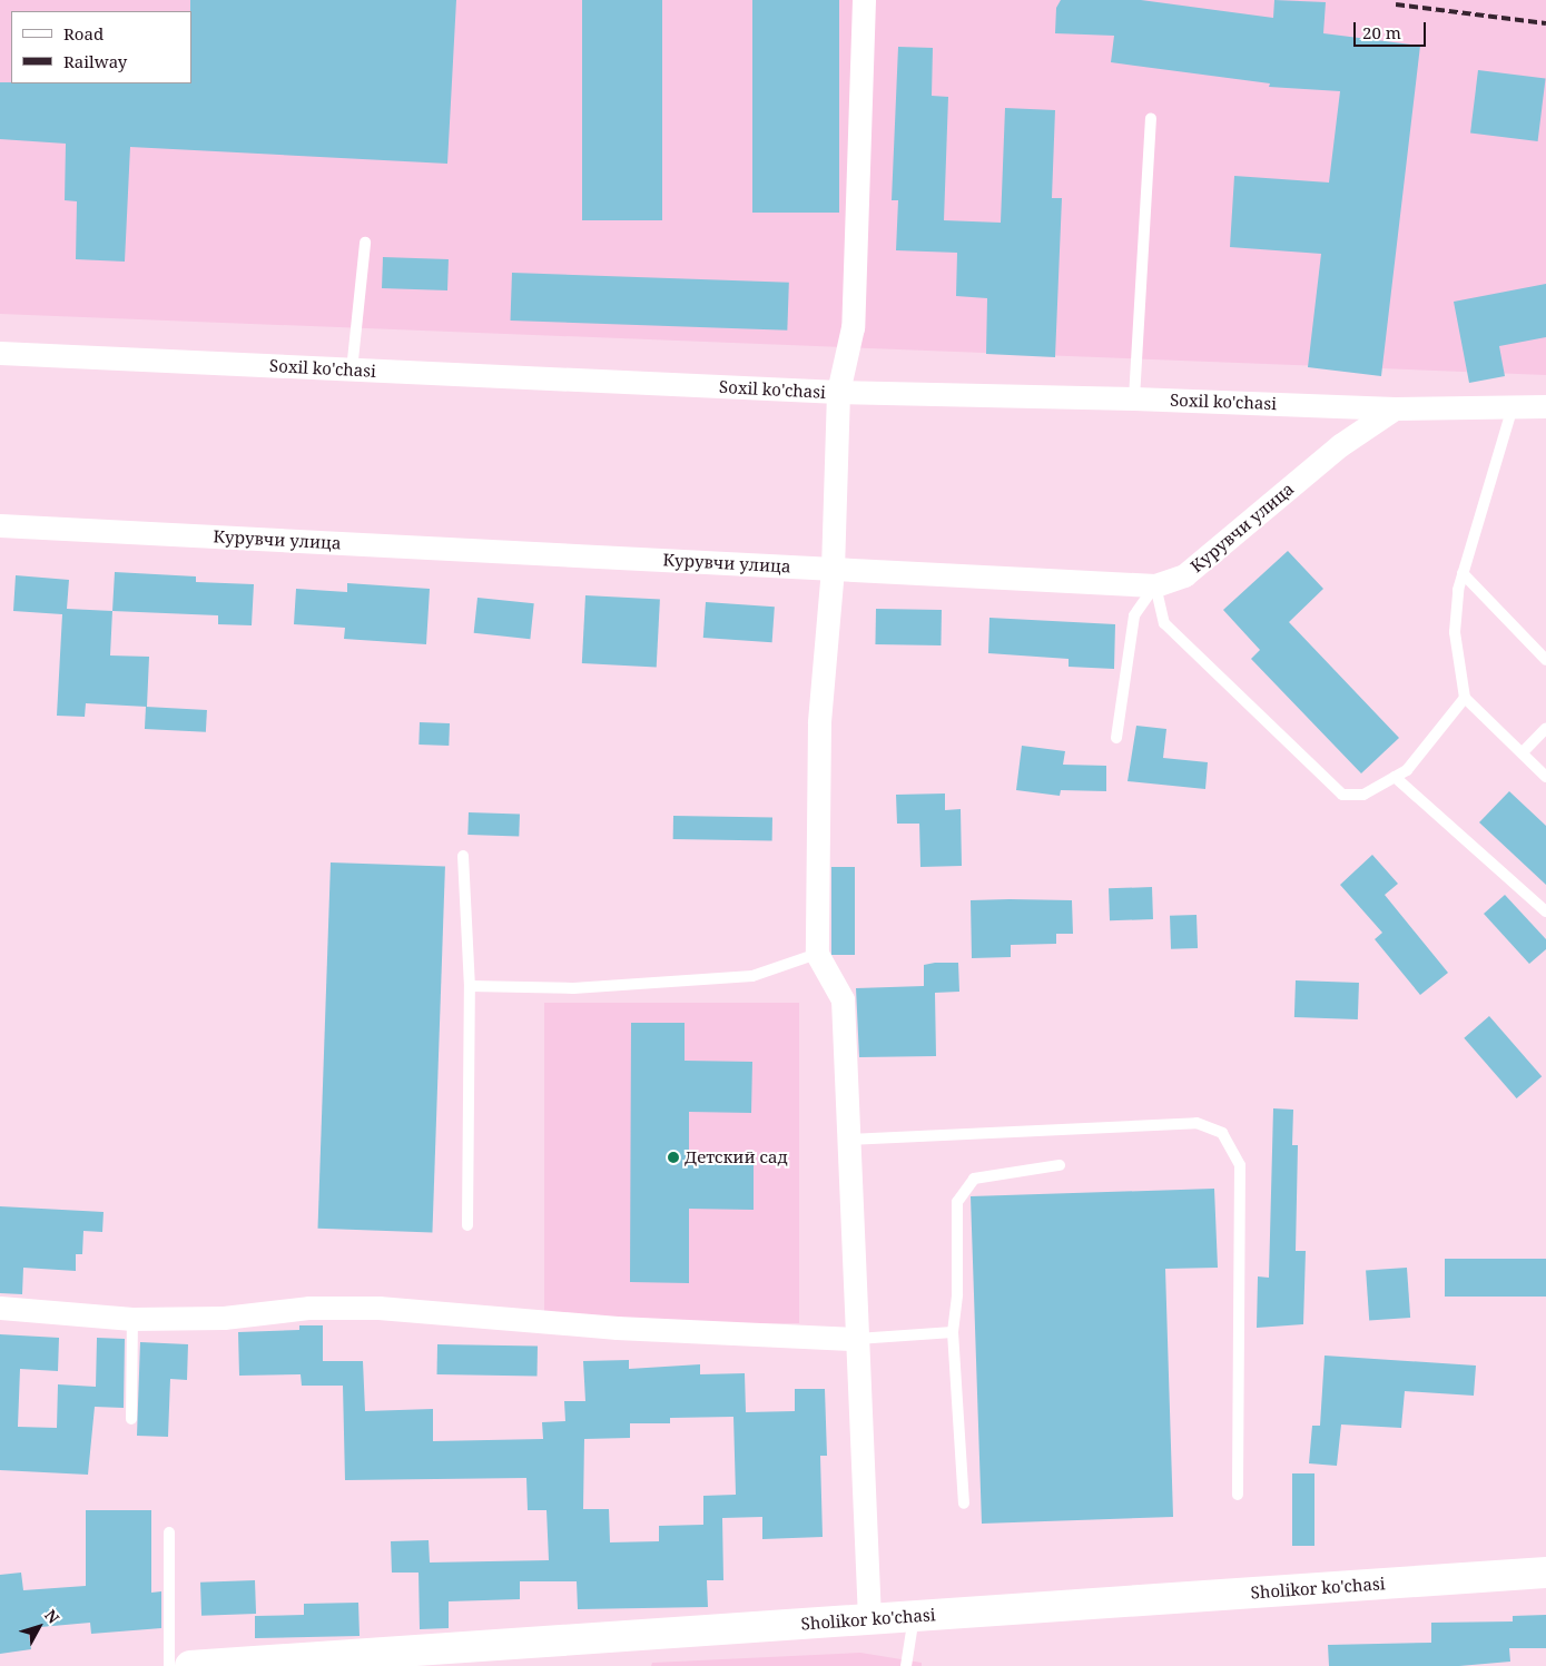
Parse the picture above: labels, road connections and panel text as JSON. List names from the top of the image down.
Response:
{
  "streets": {
    "street": ["Soxil ko'chasi", "Курувчи улица", "Sholikor ko'chasi"]
  },
  "crossings": [
    ["Soxil ko'chasi", "Курувчи улица"]
  ],
  "places": ["Детский сад"],
  "legend": ["Road", "Railway"],
  "scale_bar": "20 m",
  "north": "top right"
}
